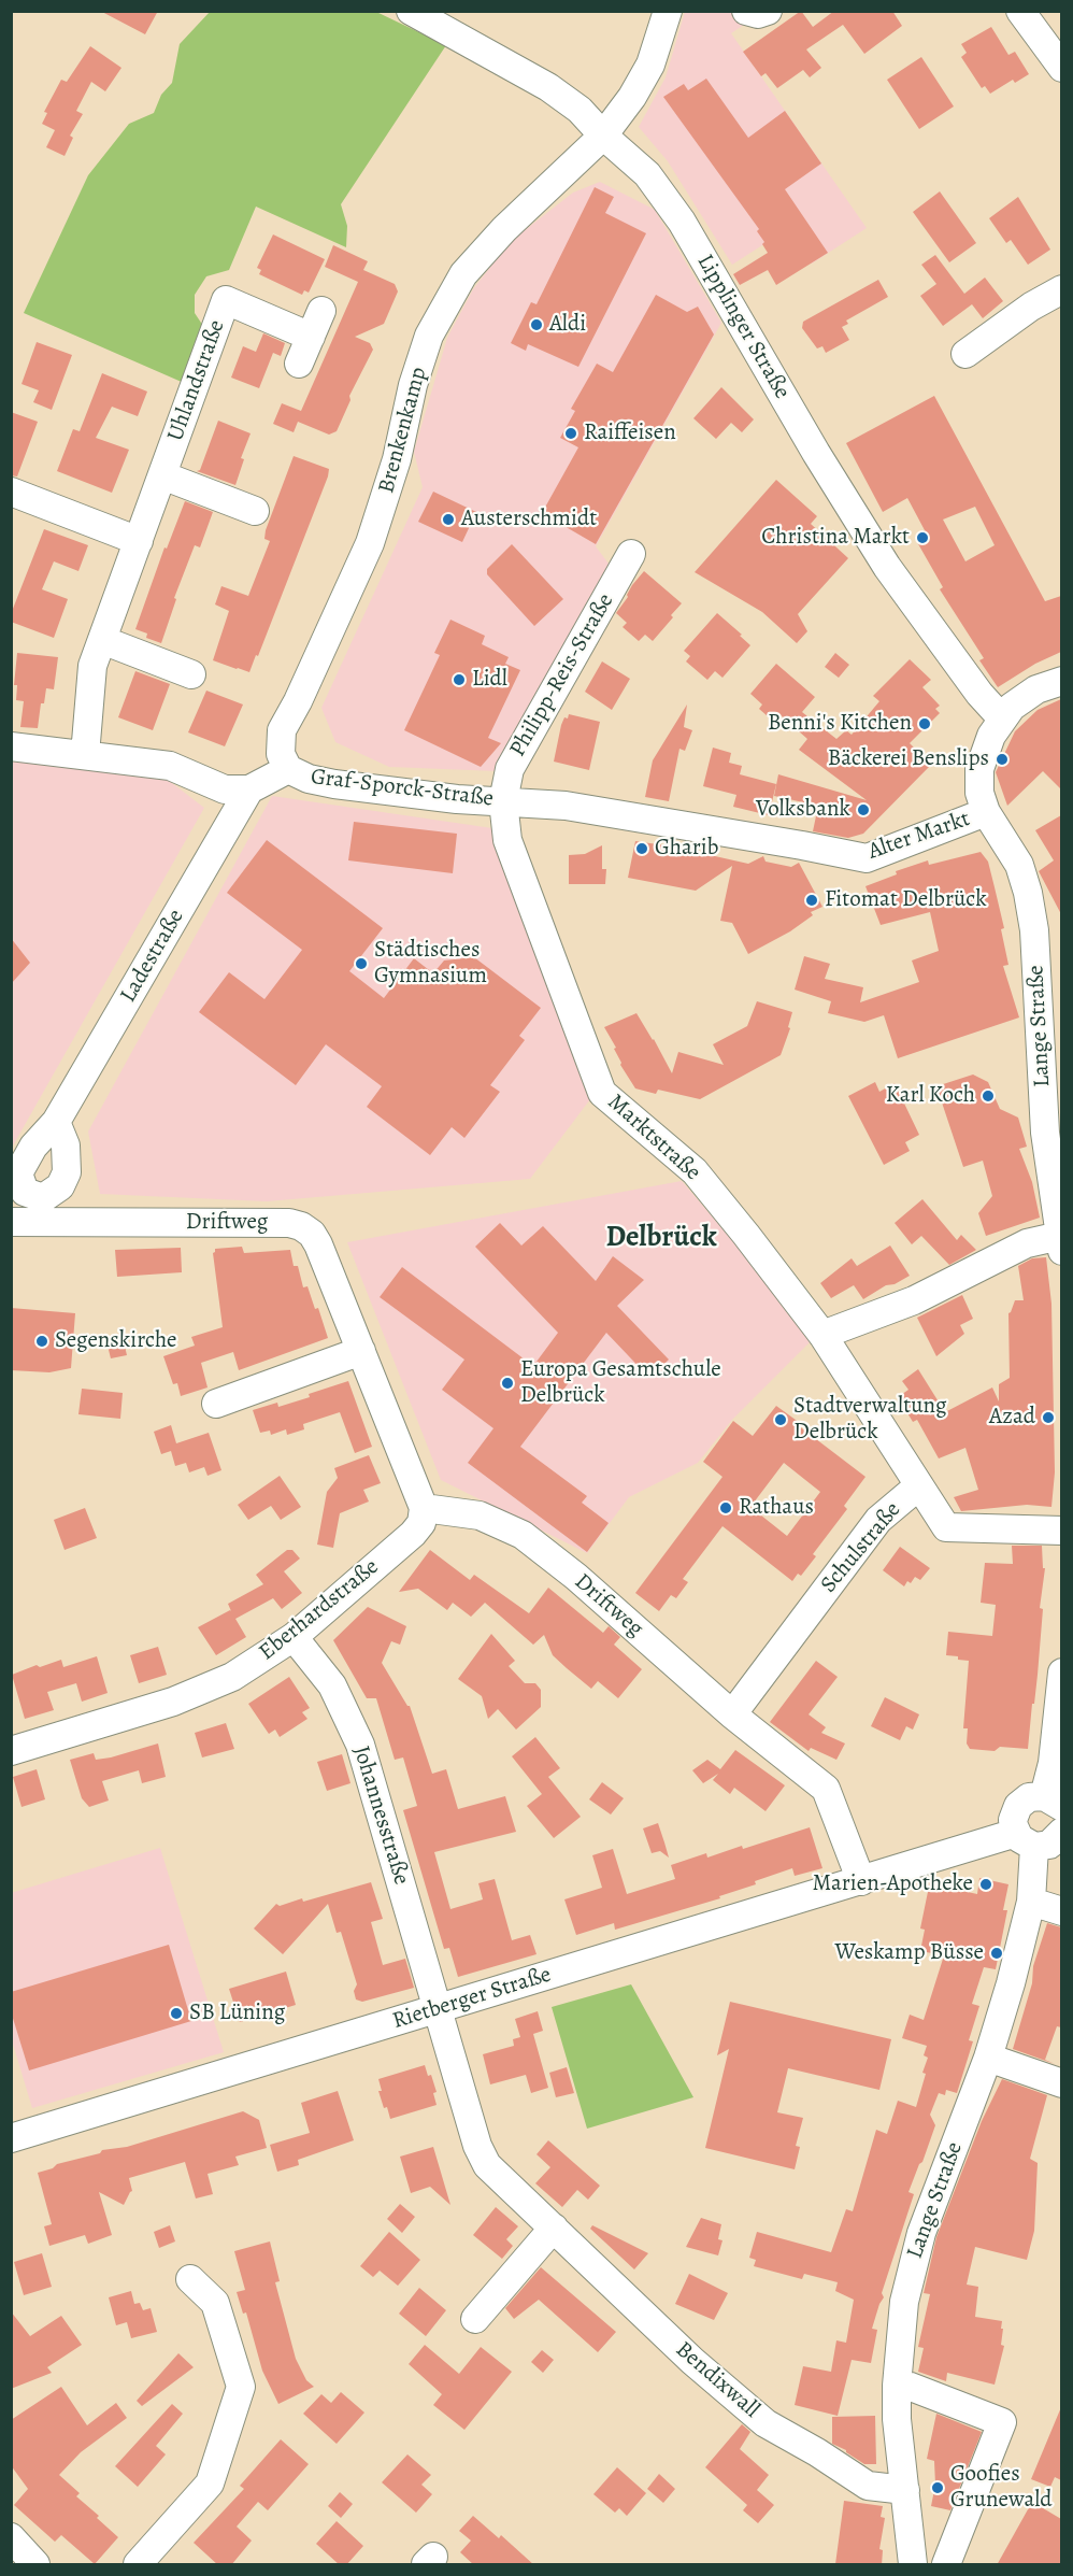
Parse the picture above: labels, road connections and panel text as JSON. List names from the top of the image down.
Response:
{
  "streets": {
    "street": [
      "Lipplinger Straße",
      "Uhlandstraße",
      "Brenkenkamp",
      "Philipp-Reis-Straße",
      "Graf-Sporck-Straße",
      "Alter Markt",
      "Ladestraße",
      "Lange Straße",
      "Marktstraße",
      "Driftweg",
      "Schulstraße",
      "Eberhardstraße",
      "Johannesstraße",
      "Rietberger Straße",
      "Bendixwall"
    ]
  },
  "crossings": [
    ["Lipplinger Straße", "Brenkenkamp"],
    ["Lipplinger Straße", "Alter Markt"],
    ["Brenkenkamp", "Graf-Sporck-Straße"],
    ["Philipp-Reis-Straße", "Graf-Sporck-Straße"],
    ["Philipp-Reis-Straße", "Marktstraße"],
    ["Graf-Sporck-Straße", "Alter Markt"],
    ["Graf-Sporck-Straße", "Ladestraße"],
    ["Graf-Sporck-Straße", "Marktstraße"],
    ["Alter Markt", "Lange Straße"],
    ["Ladestraße", "Driftweg"],
    ["Lange Straße", "Rietberger Straße"],
    ["Lange Straße", "Bendixwall"],
    ["Marktstraße", "Schulstraße"],
    ["Driftweg", "Schulstraße"],
    ["Driftweg", "Eberhardstraße"],
    ["Driftweg", "Rietberger Straße"],
    ["Eberhardstraße", "Johannesstraße"],
    ["Johannesstraße", "Rietberger Straße"],
    ["Johannesstraße", "Bendixwall"],
    ["Rietberger Straße", "Bendixwall"]
  ],
  "districts": ["Delbrück"],
  "places": [
    "Aldi",
    "Raiffeisen",
    "Austerschmidt",
    "Christina Markt",
    "Lidl",
    "Benni's Kitchen",
    "Bäckerei Benslips",
    "Volksbank",
    "Gharib",
    "Fitomat Delbrück",
    "Städtisches Gymnasium",
    "Karl Koch",
    "Segenskirche",
    "Europa Gesamtschule Delbrück",
    "Azad",
    "Stadtverwaltung Delbrück",
    "Rathaus",
    "Marien-Apotheke",
    "Weskamp Büsse",
    "SB Lüning",
    "Goofies Grunewald"
  ]
}
